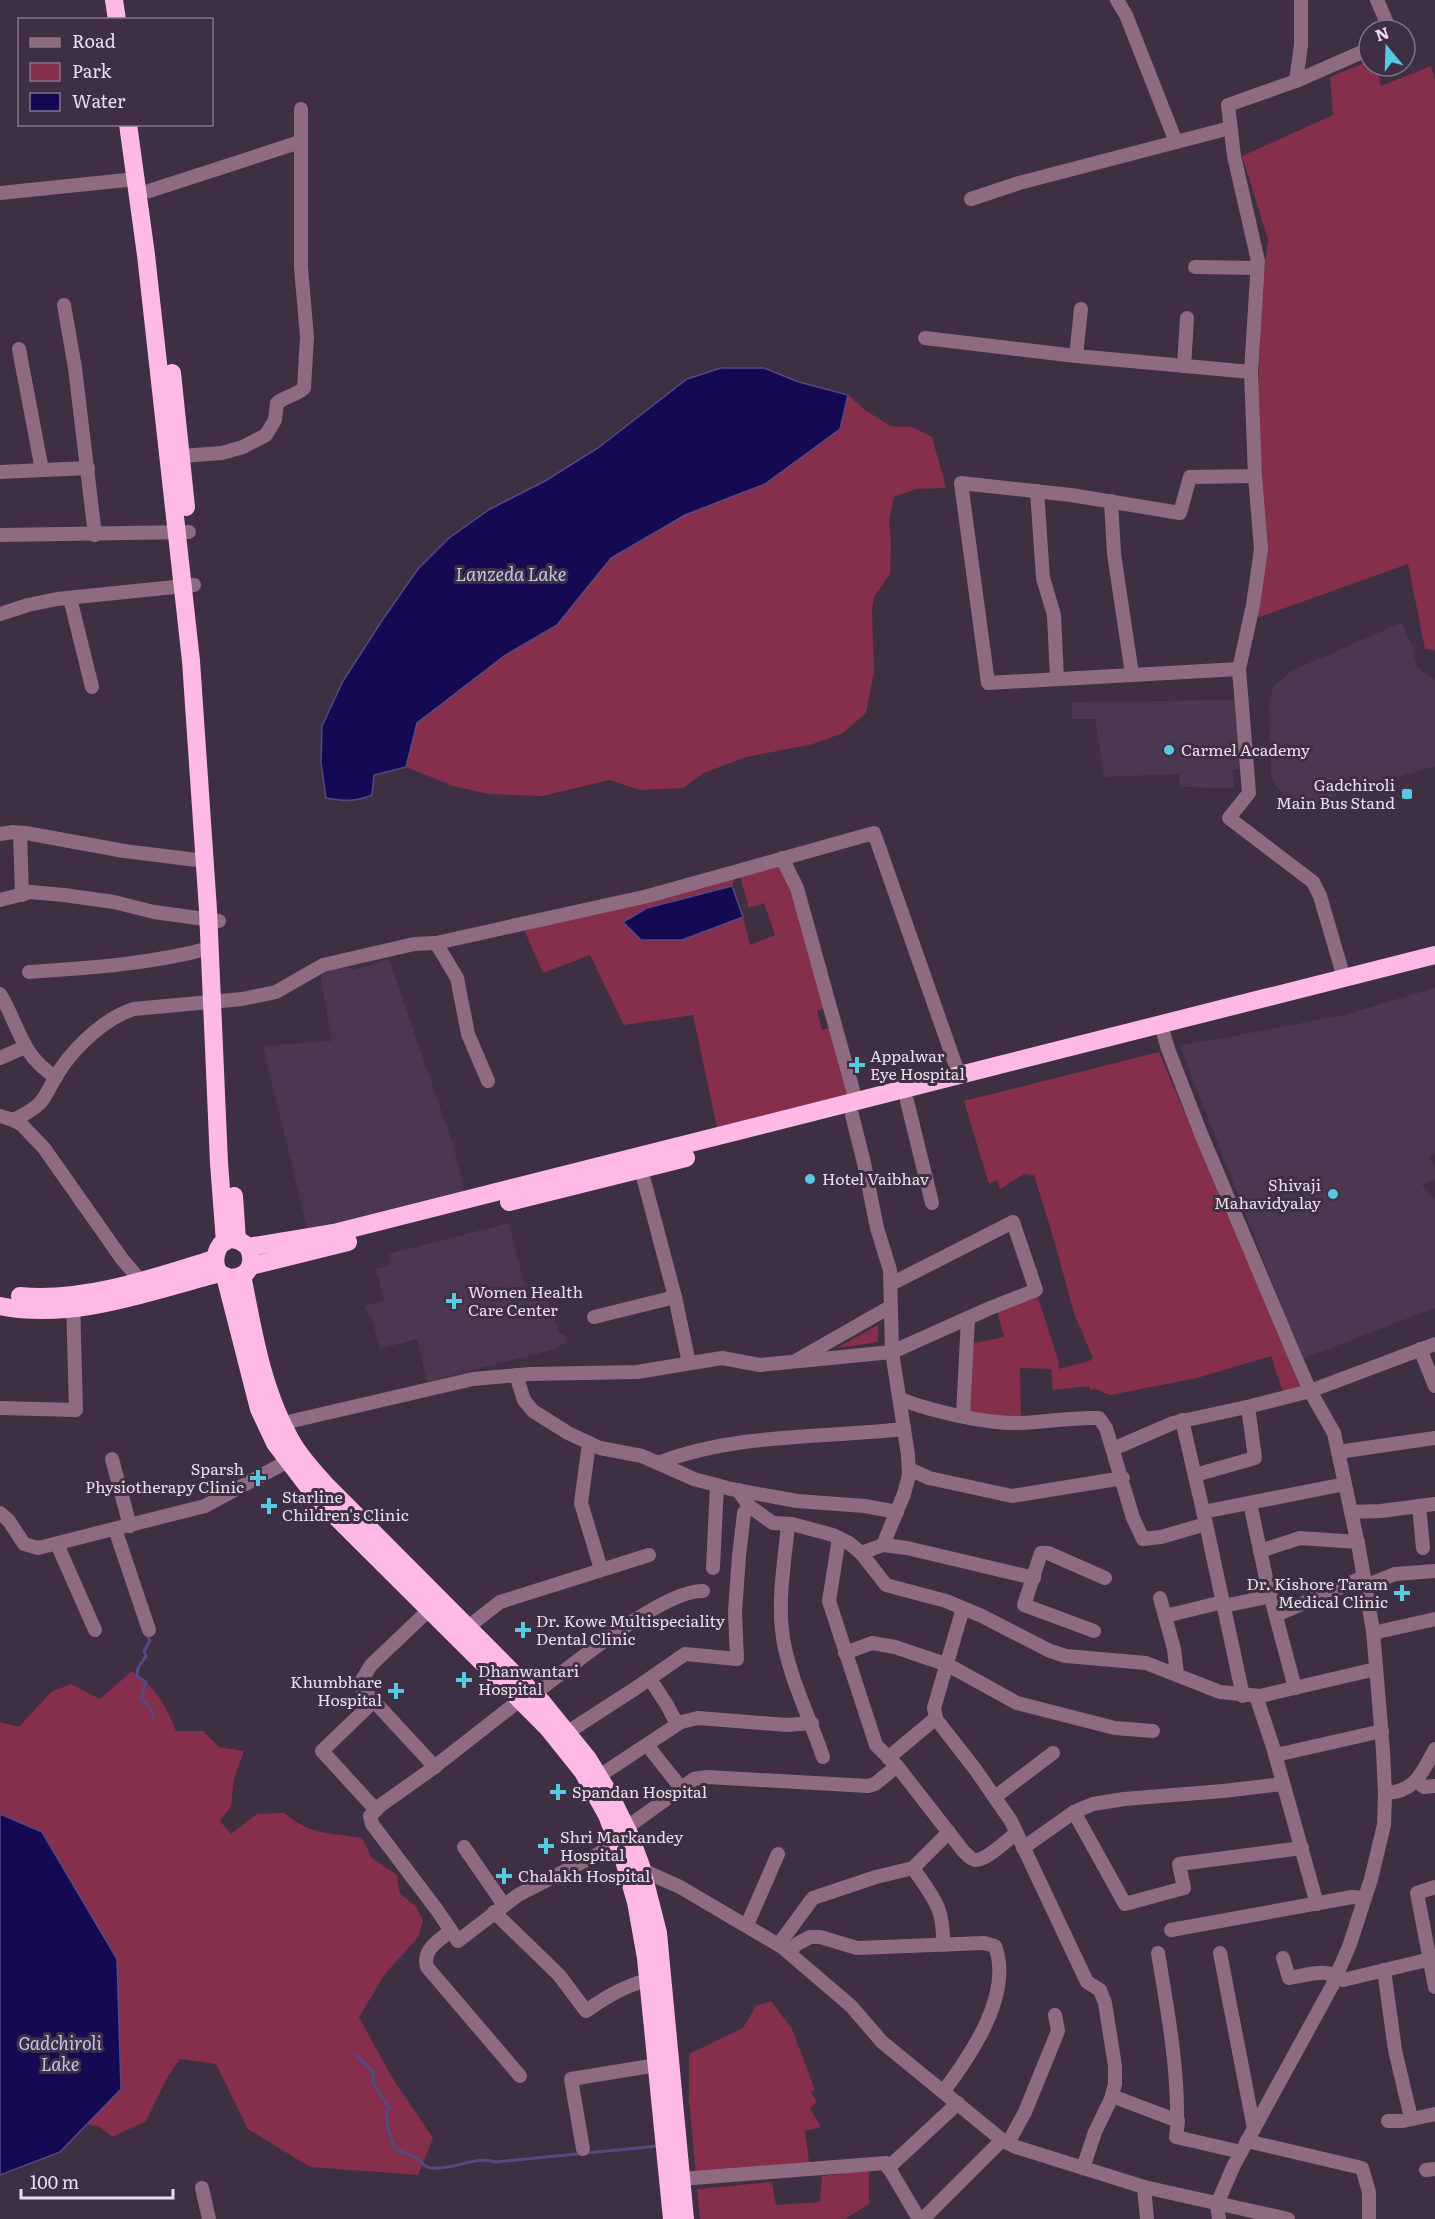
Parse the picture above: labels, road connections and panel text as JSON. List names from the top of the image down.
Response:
{
  "water": ["Lanzeda Lake", "Gadchiroli Lake"],
  "places": {
    "other": ["Carmel Academy", "Hotel Vaibhav", "Shivaji Mahavidyalay"],
    "transit": ["Gadchiroli Main Bus Stand"],
    "health": [
      "Appalwar Eye Hospital",
      "Women Health Care Center",
      "Sparsh Physiotherapy Clinic",
      "Starline Children's Clinic",
      "Dr. Kishore Taram Medical Clinic",
      "Dr. Kowe Multispeciality Dental Clinic",
      "Dhanwantari Hospital",
      "Khumbhare Hospital",
      "Spandan Hospital",
      "Shri Markandey Hospital",
      "Chalakh Hospital"
    ]
  },
  "legend": ["Road", "Park", "Water"],
  "scale_bar": "100 m",
  "north": "top"
}
